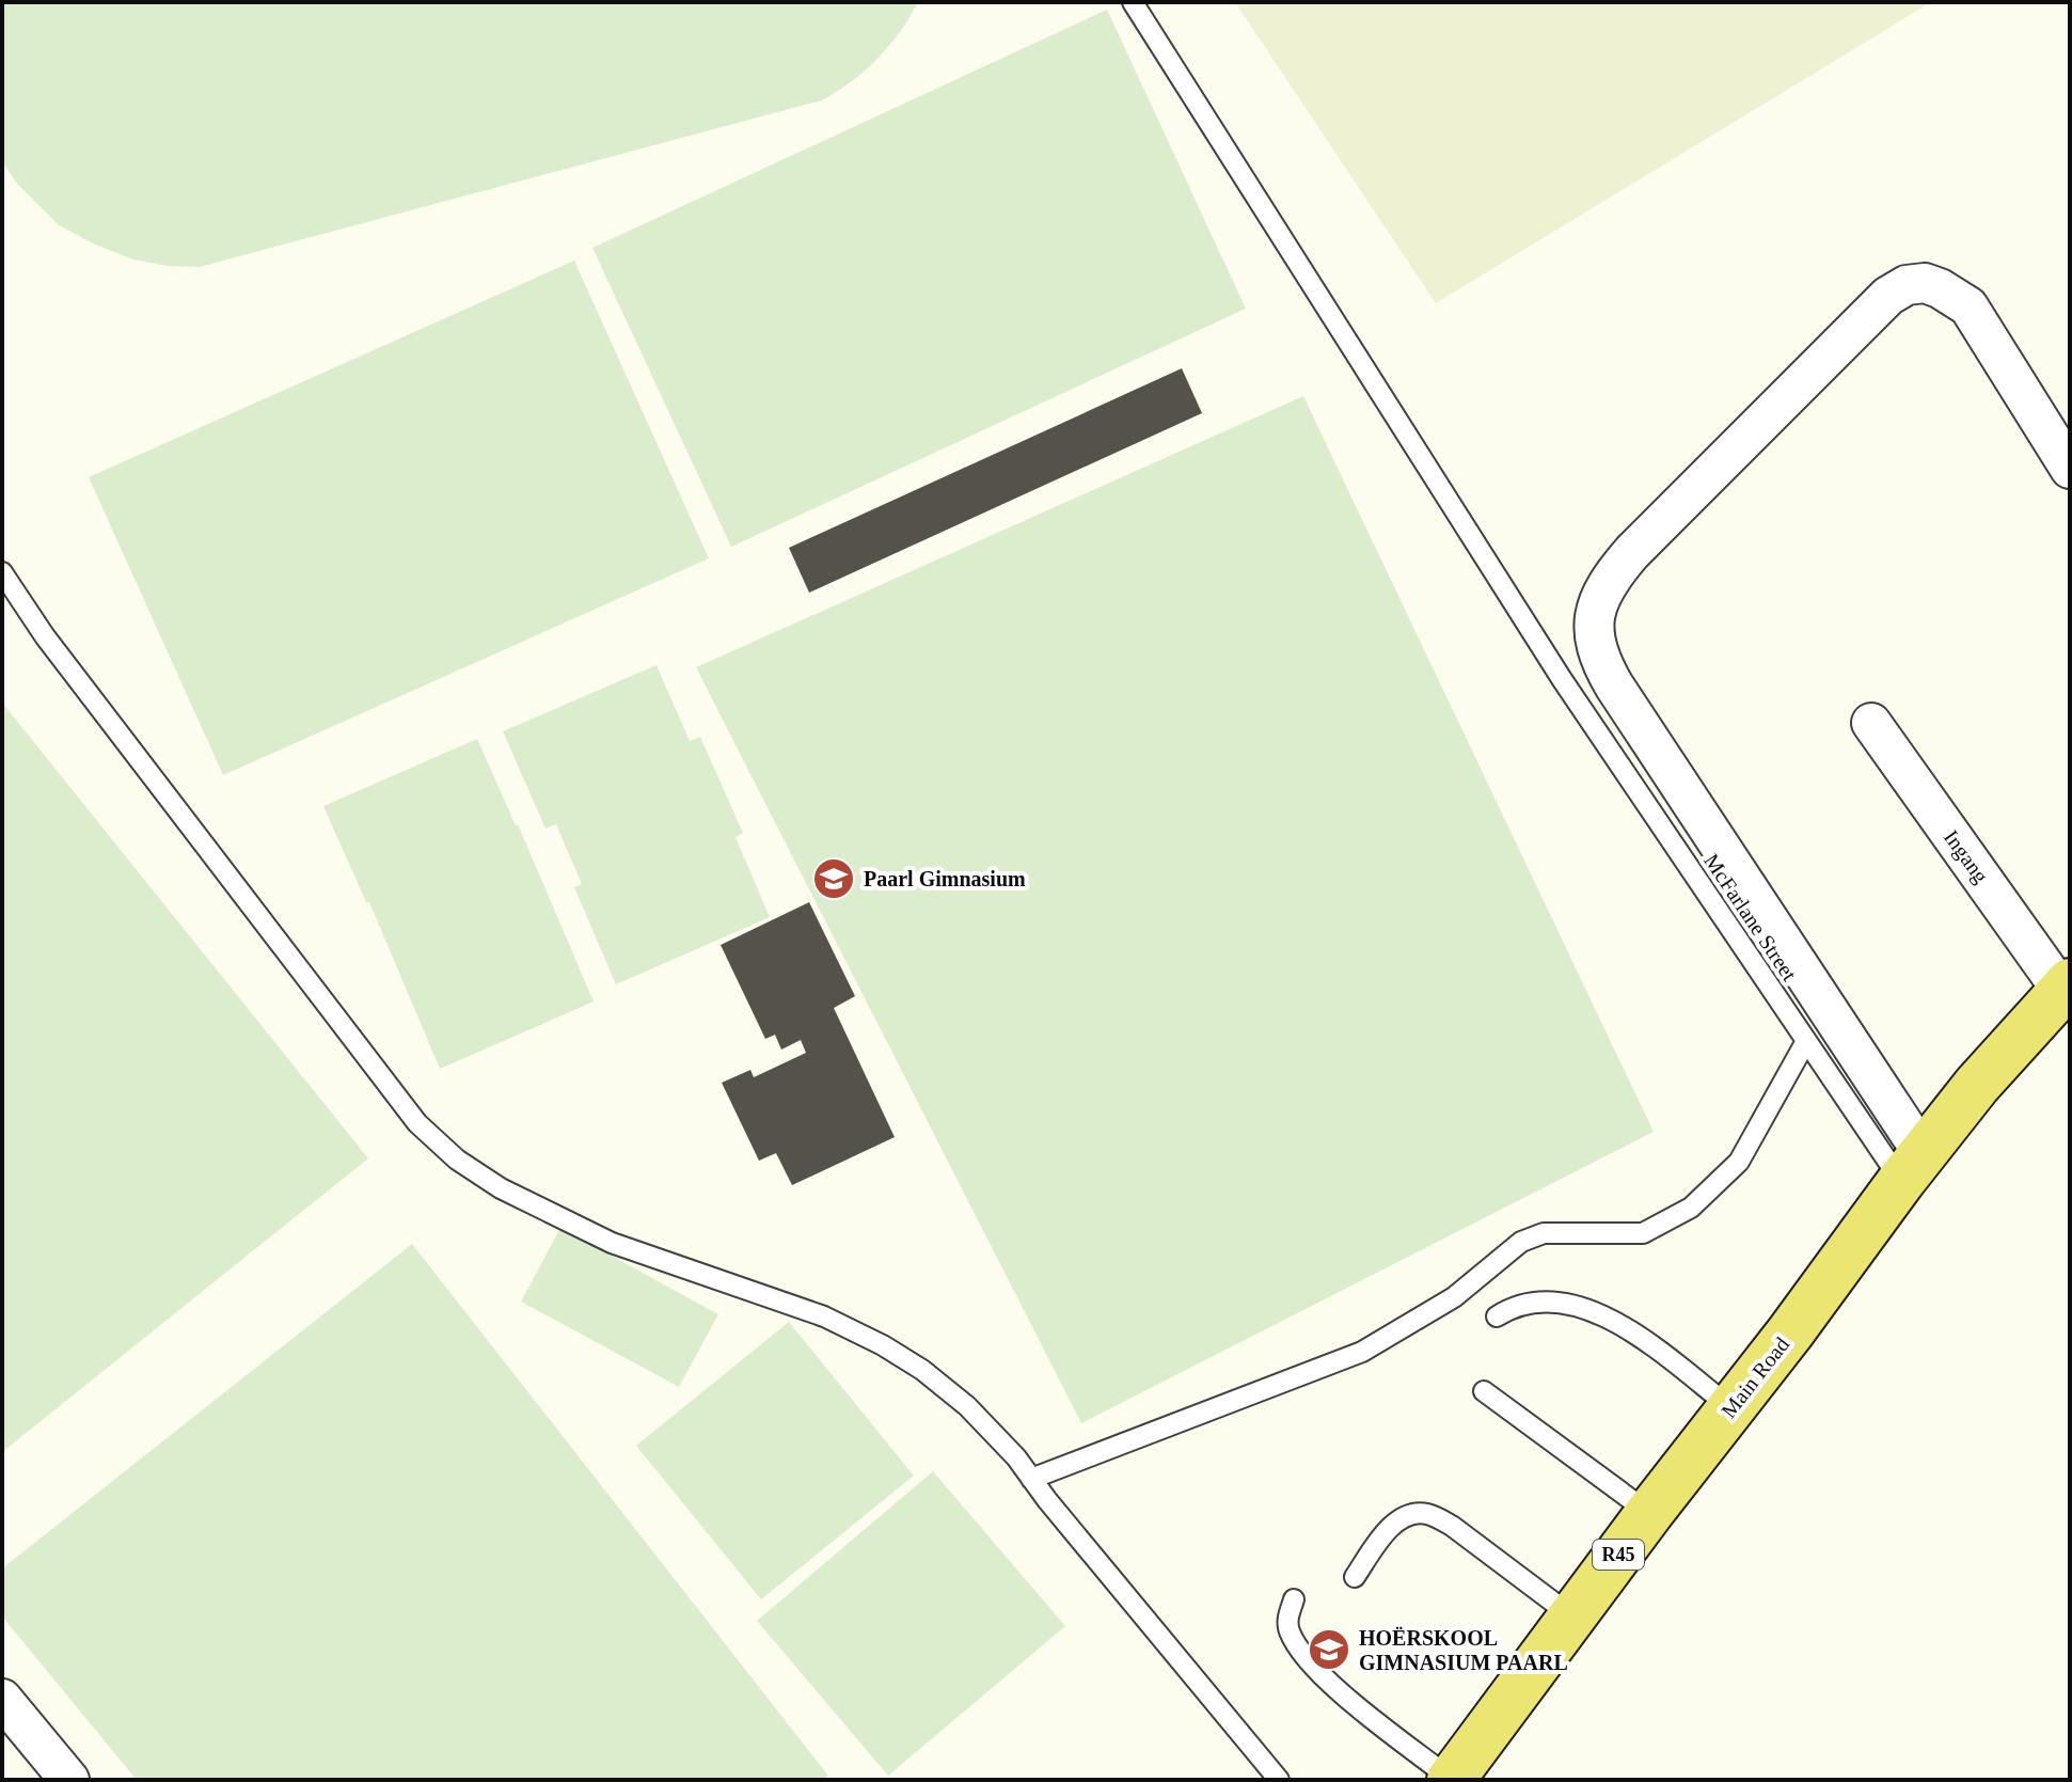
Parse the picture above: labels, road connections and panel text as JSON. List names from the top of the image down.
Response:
{
  "streets": {
    "main road": ["Main Road", "R45"],
    "street": ["Ingang"],
    "lane": ["McFarlane Street"]
  },
  "crossings": [
    ["Ingang", "Main Road"],
    ["McFarlane Street", "Main Road"]
  ],
  "places": {
    "school or university": ["Paarl Gimnasium", "HOËRSKOOL GIMNASIUM PAARL"]
  }
}
